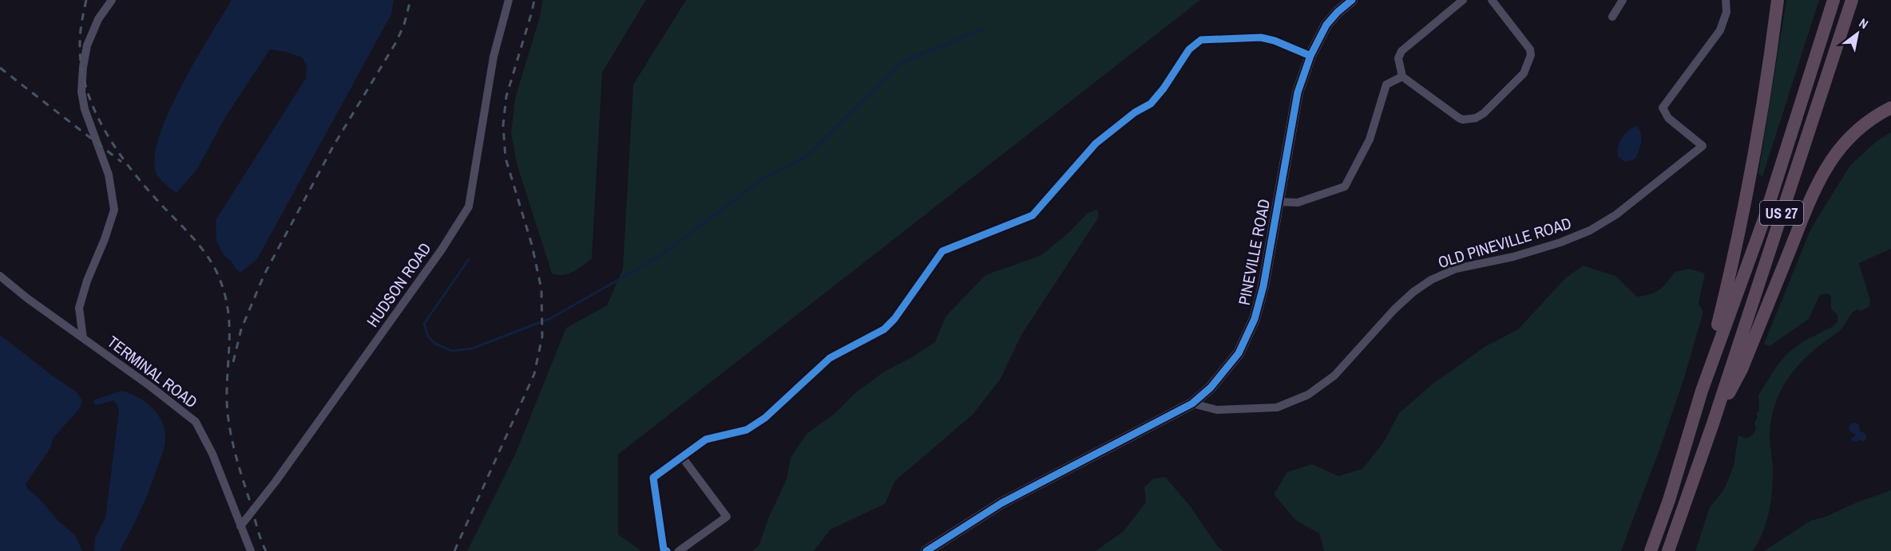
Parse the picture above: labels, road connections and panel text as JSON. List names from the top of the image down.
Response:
{
  "streets": {
    "highway": ["US 27"],
    "main road": ["PINEVILLE ROAD"],
    "street": ["OLD PINEVILLE ROAD", "HUDSON ROAD", "TERMINAL ROAD"]
  },
  "crossings": [
    ["OLD PINEVILLE ROAD", "PINEVILLE ROAD"],
    ["HUDSON ROAD", "TERMINAL ROAD"]
  ],
  "north": "top right"
}
